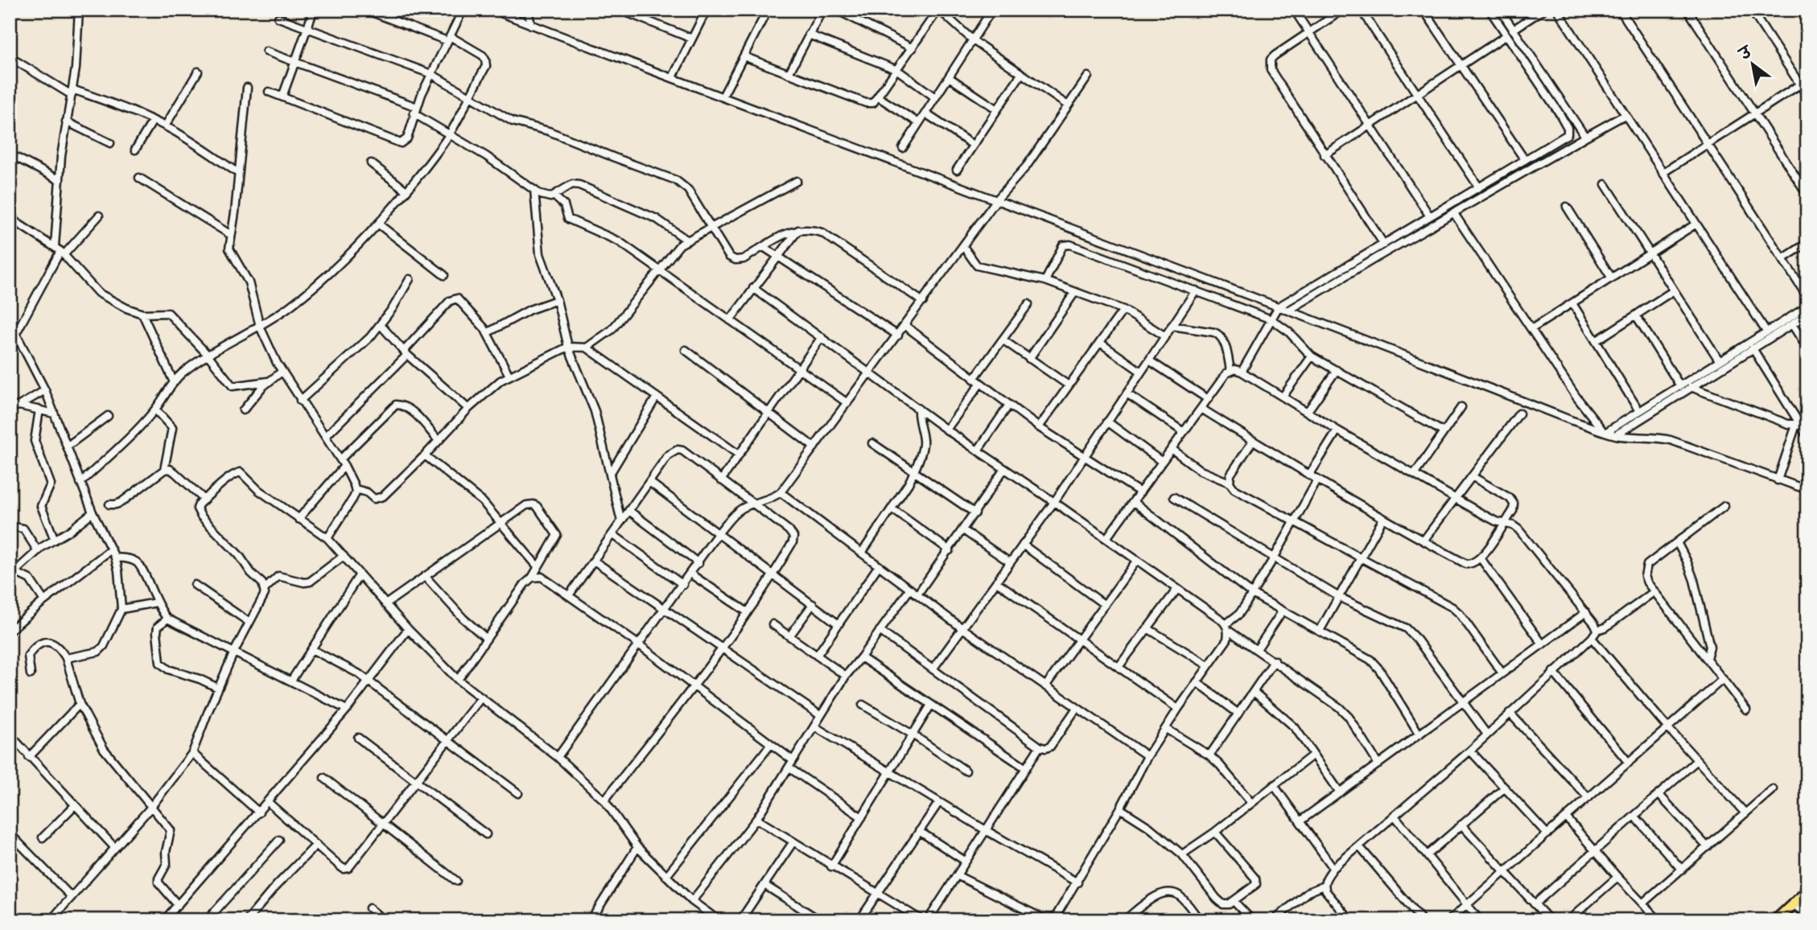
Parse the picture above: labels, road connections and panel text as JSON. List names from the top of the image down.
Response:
{
  "north": "top left"
}
